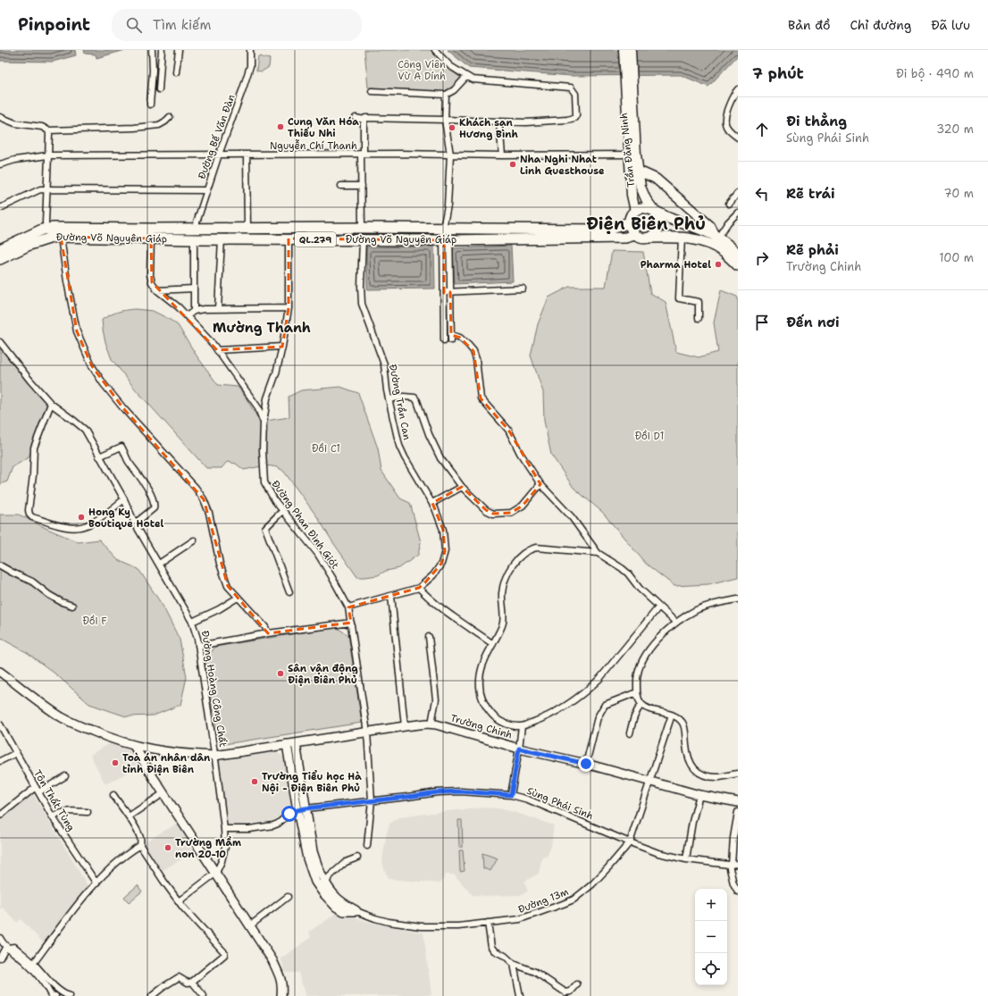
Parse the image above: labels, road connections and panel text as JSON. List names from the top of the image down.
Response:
{
  "streets": {
    "highway": ["Đường Võ Nguyên Giáp", "QL.279"],
    "main road": ["Trần Đăng Ninh"],
    "street": [
      "Đường Bế Văn Đàn",
      "Nguyễn Chí Thanh",
      "Đường Trần Can",
      "Đường Phan Đình Giót",
      "Đường Hoàng Công Chất",
      "Trường Chinh",
      "Tôn Thất Tùng",
      "Sùng Phái Sinh",
      "Đường 13m"
    ]
  },
  "crossings": [
    ["Đường Bế Văn Đàn", "Nguyễn Chí Thanh"],
    ["Đường Bế Văn Đàn", "Đường Võ Nguyên Giáp"],
    ["Nguyễn Chí Thanh", "Trần Đăng Ninh"],
    ["Trần Đăng Ninh", "Đường Võ Nguyên Giáp"],
    ["Trần Đăng Ninh", "QL.279"],
    ["Đường Võ Nguyên Giáp", "QL.279"],
    ["Đường Võ Nguyên Giáp", "Đường Trần Can"],
    ["Đường Võ Nguyên Giáp", "Đường Phan Đình Giót"],
    ["Đường Trần Can", "Đường Phan Đình Giót"],
    ["Đường Phan Đình Giót", "Trường Chinh"],
    ["Đường Phan Đình Giót", "Sùng Phái Sinh"],
    ["Đường Hoàng Công Chất", "Trường Chinh"],
    ["Trường Chinh", "Đường 13m"],
    ["Sùng Phái Sinh", "Đường 13m"]
  ],
  "districts": ["Điện Biên Phủ", "Mường Thanh"],
  "parks": [
    "Công Viên Vừ A Dính",
    "Đồi D1",
    "Đồi C1",
    "Đồi F"
  ],
  "places": [
    "Cung Văn Hóa Thiếu Nhi",
    "Khách sạn Hương Bình",
    "Nha Nghi Nhat Linh Guesthouse",
    "Pharma Hotel",
    "Hong Ky Boutique Hotel",
    "Sân vận động Điện Biên Phủ",
    "Toà án nhân dân tỉnh Điện Biên",
    "Trường Tiểu học Hà Nội - Điện Biên Phủ",
    "Trường Mầm non 20-10"
  ],
  "page": {
    "header": "Pinpoint",
    "search": "Tìm kiếm",
    "nav": ["Bản đồ", "Chỉ đường", "Đã lưu"],
    "heading": ["7 phút", "Đi bộ · 490 m"],
    "list": [
      ["Đi thẳng", "Sùng Phái Sinh", "320 m"],
      ["Rẽ trái", "70 m"],
      ["Rẽ phải", "Trường Chinh", "100 m"],
      "Đến nơi"
    ],
    "map_buttons": ["+", "−"]
  }
}
